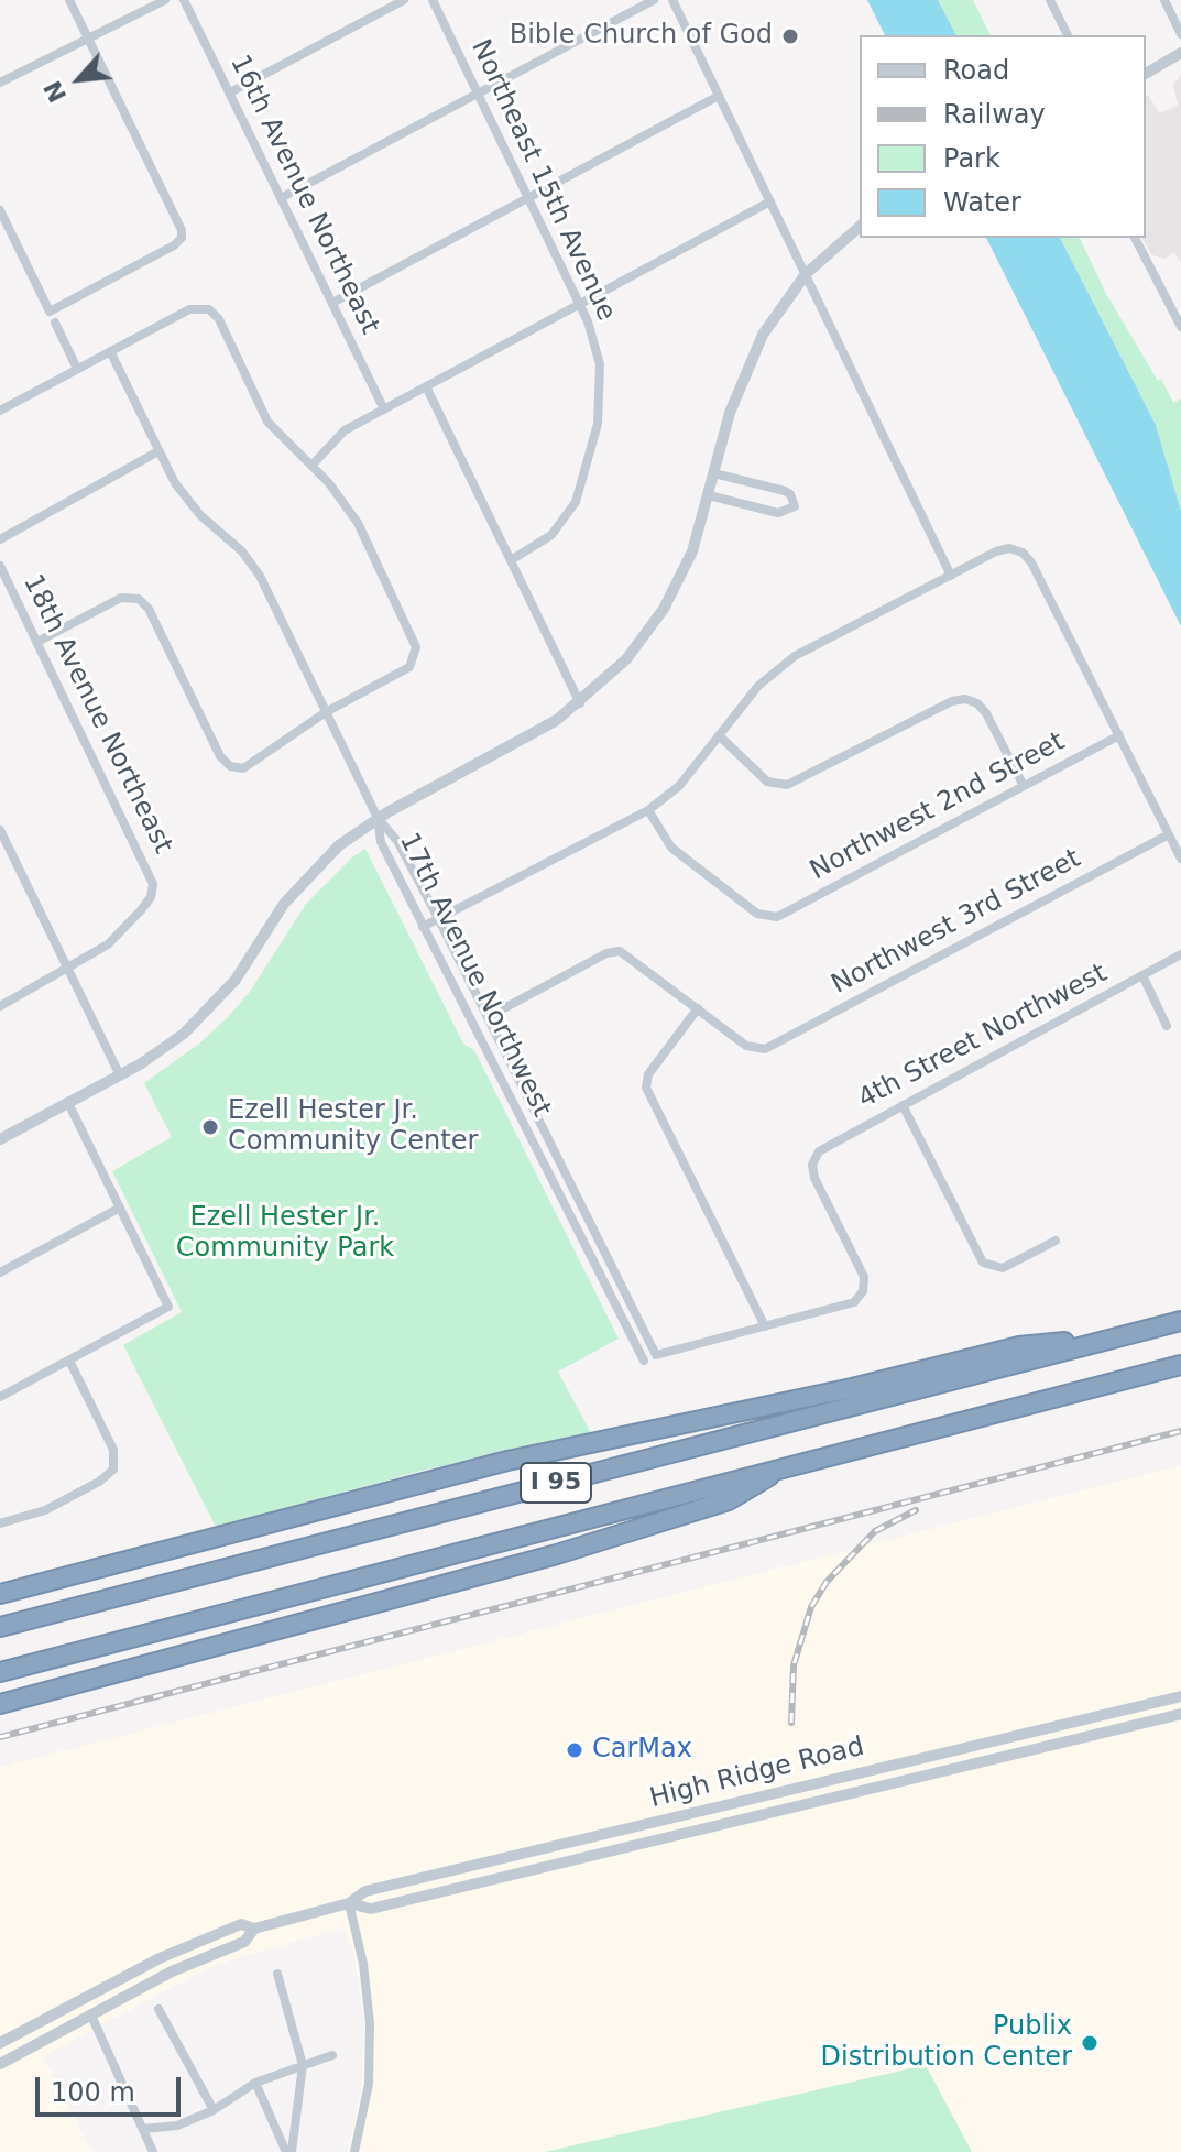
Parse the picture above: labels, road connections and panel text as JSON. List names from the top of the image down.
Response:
{
  "streets": {
    "highway": ["I 95"],
    "street": [
      "Northeast 15th Avenue",
      "16th Avenue Northeast",
      "18th Avenue Northeast",
      "Northwest 2nd Street",
      "Northwest 3rd Street",
      "17th Avenue Northwest",
      "4th Street Northwest",
      "High Ridge Road"
    ]
  },
  "crossings": [
    ["17th Avenue Northwest", "4th Street Northwest"]
  ],
  "parks": ["Ezell Hester Jr. Community Park"],
  "places": [
    "Bible Church of God",
    "Ezell Hester Jr. Community Center",
    "CarMax",
    "Publix Distribution Center"
  ],
  "legend": [
    "Road",
    "Railway",
    "Park",
    "Water"
  ],
  "scale_bar": "100 m",
  "north": "bottom left"
}
